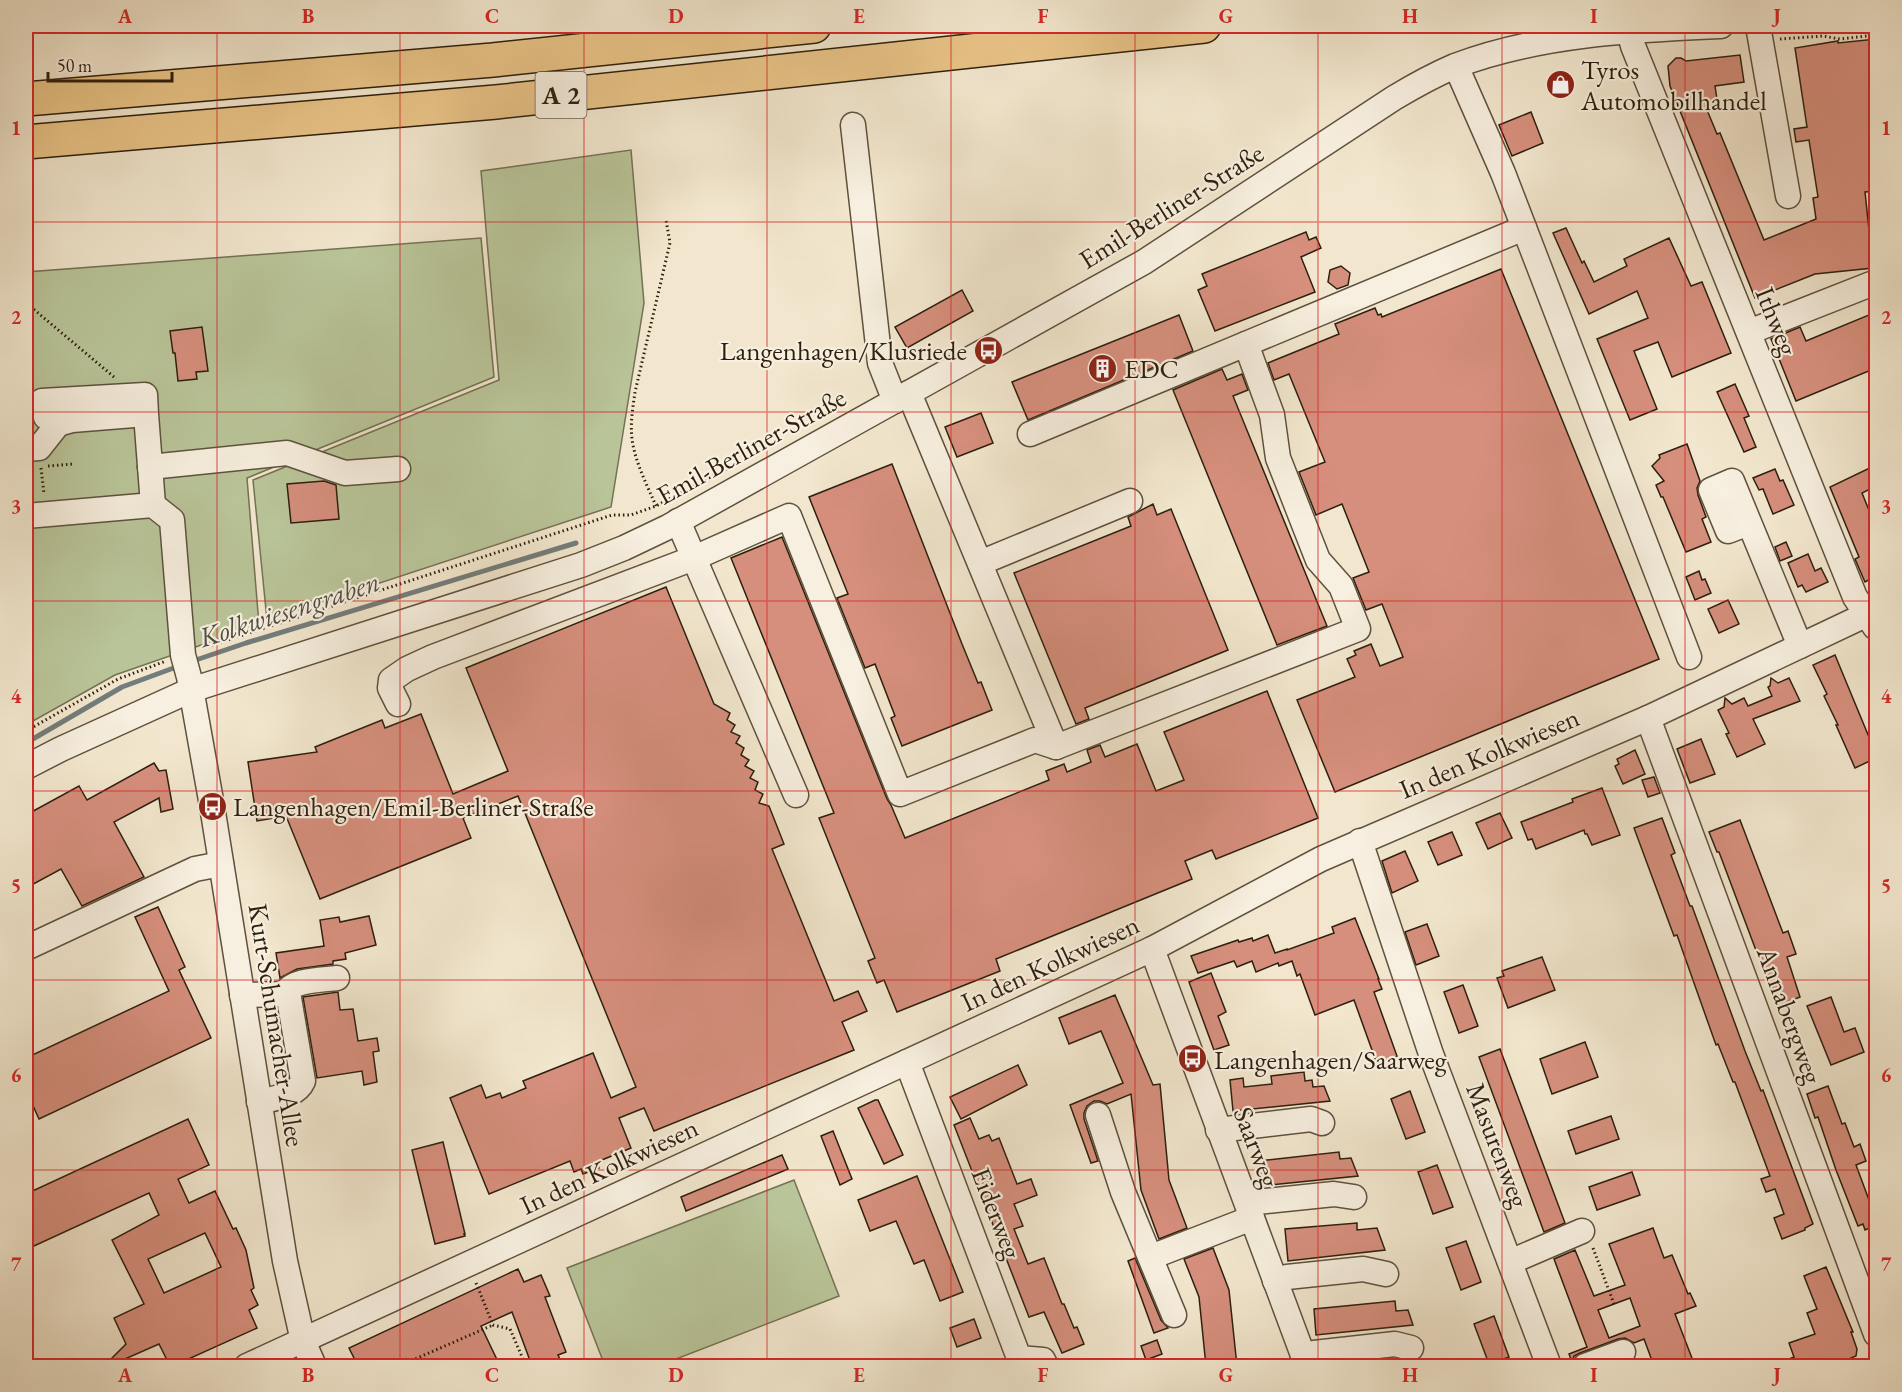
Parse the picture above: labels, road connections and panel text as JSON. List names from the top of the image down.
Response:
{
  "streets": {
    "highway": ["A 2"],
    "street": [
      "Emil-Berliner-Straße",
      "Ithweg",
      "In den Kolkwiesen",
      "Annabergweg",
      "Kurt-Schumacher-Allee",
      "Masurenweg",
      "Saarweg",
      "Eiderweg"
    ]
  },
  "crossings": [
    ["Emil-Berliner-Straße", "Ithweg"],
    ["Emil-Berliner-Straße", "Kurt-Schumacher-Allee"],
    ["Ithweg", "In den Kolkwiesen"],
    ["In den Kolkwiesen", "Annabergweg"],
    ["In den Kolkwiesen", "Kurt-Schumacher-Allee"],
    ["In den Kolkwiesen", "Masurenweg"],
    ["In den Kolkwiesen", "Saarweg"],
    ["In den Kolkwiesen", "Eiderweg"]
  ],
  "water": ["Kolkwiesengraben"],
  "places": {
    "shop": ["Tyros Automobilhandel"],
    "bus stop": ["Langenhagen/Klusriede", "Langenhagen/Emil-Berliner-Straße", "Langenhagen/Saarweg"],
    "building": ["EDC"]
  },
  "scale_bar": "50 m",
  "grid": {
    "columns": [
      "A",
      "B",
      "C",
      "D",
      "E",
      "F",
      "G",
      "H",
      "I",
      "J"
    ],
    "rows": [
      "1",
      "2",
      "3",
      "4",
      "5",
      "6",
      "7"
    ]
  }
}
